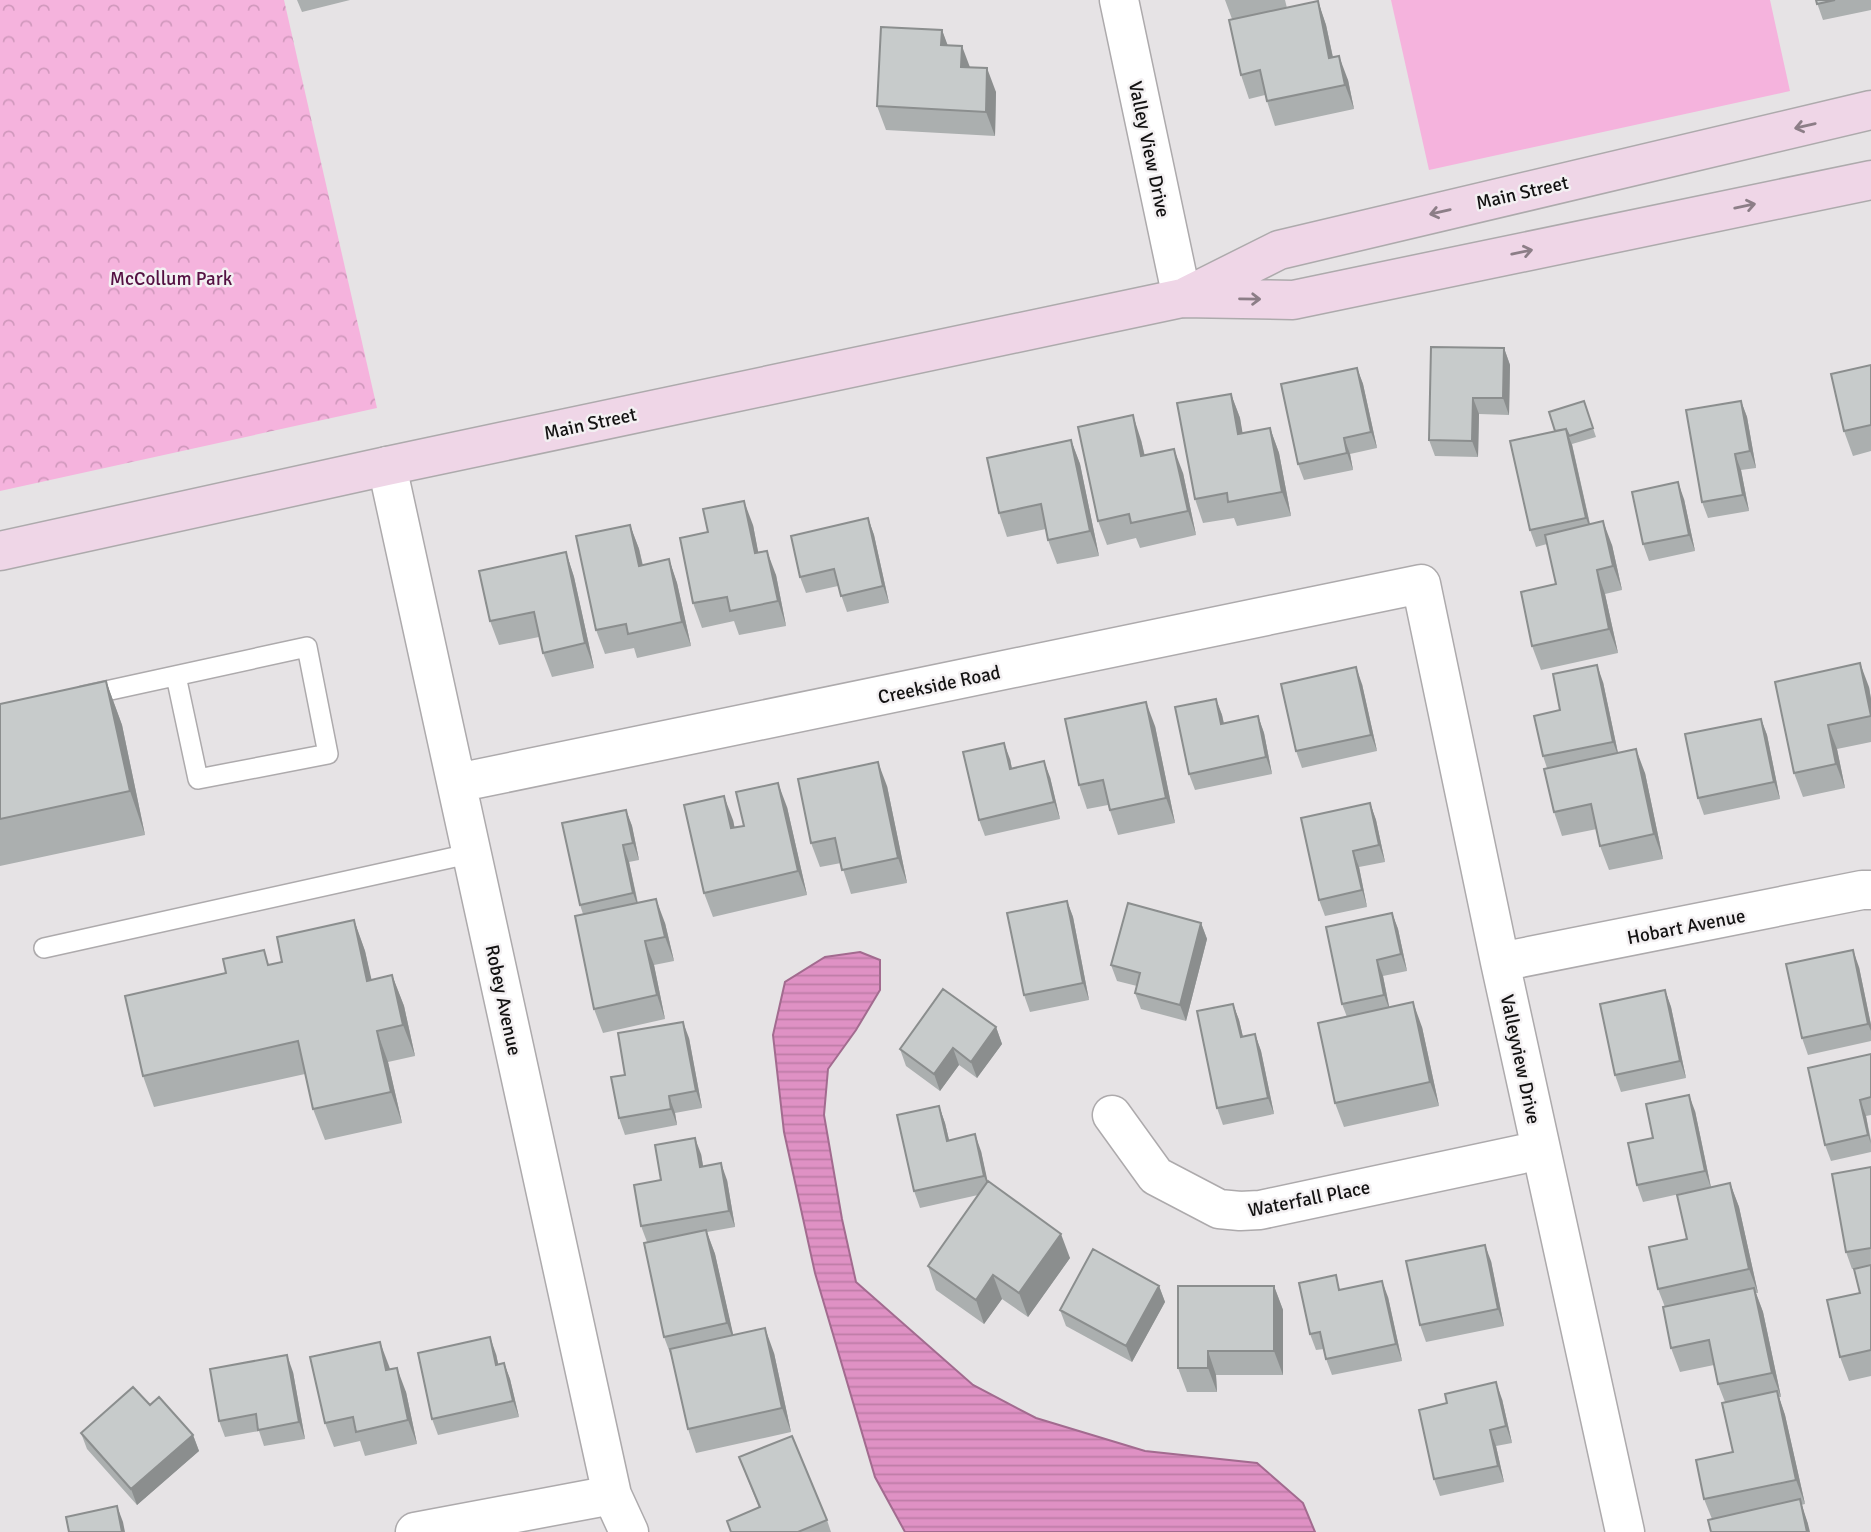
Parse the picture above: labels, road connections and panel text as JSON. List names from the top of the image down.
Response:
{
  "streets": {
    "main road": ["Main Street"],
    "street": [
      "Valley View Drive",
      "Creekside Road",
      "Hobart Avenue",
      "Robey Avenue",
      "Valleyview Drive",
      "Waterfall Place"
    ]
  },
  "crossings": [
    ["Valley View Drive", "Main Street"],
    ["Main Street", "Robey Avenue"],
    ["Creekside Road", "Robey Avenue"],
    ["Creekside Road", "Valleyview Drive"],
    ["Hobart Avenue", "Valleyview Drive"],
    ["Valleyview Drive", "Waterfall Place"]
  ],
  "parks": ["McCollum Park"]
}
